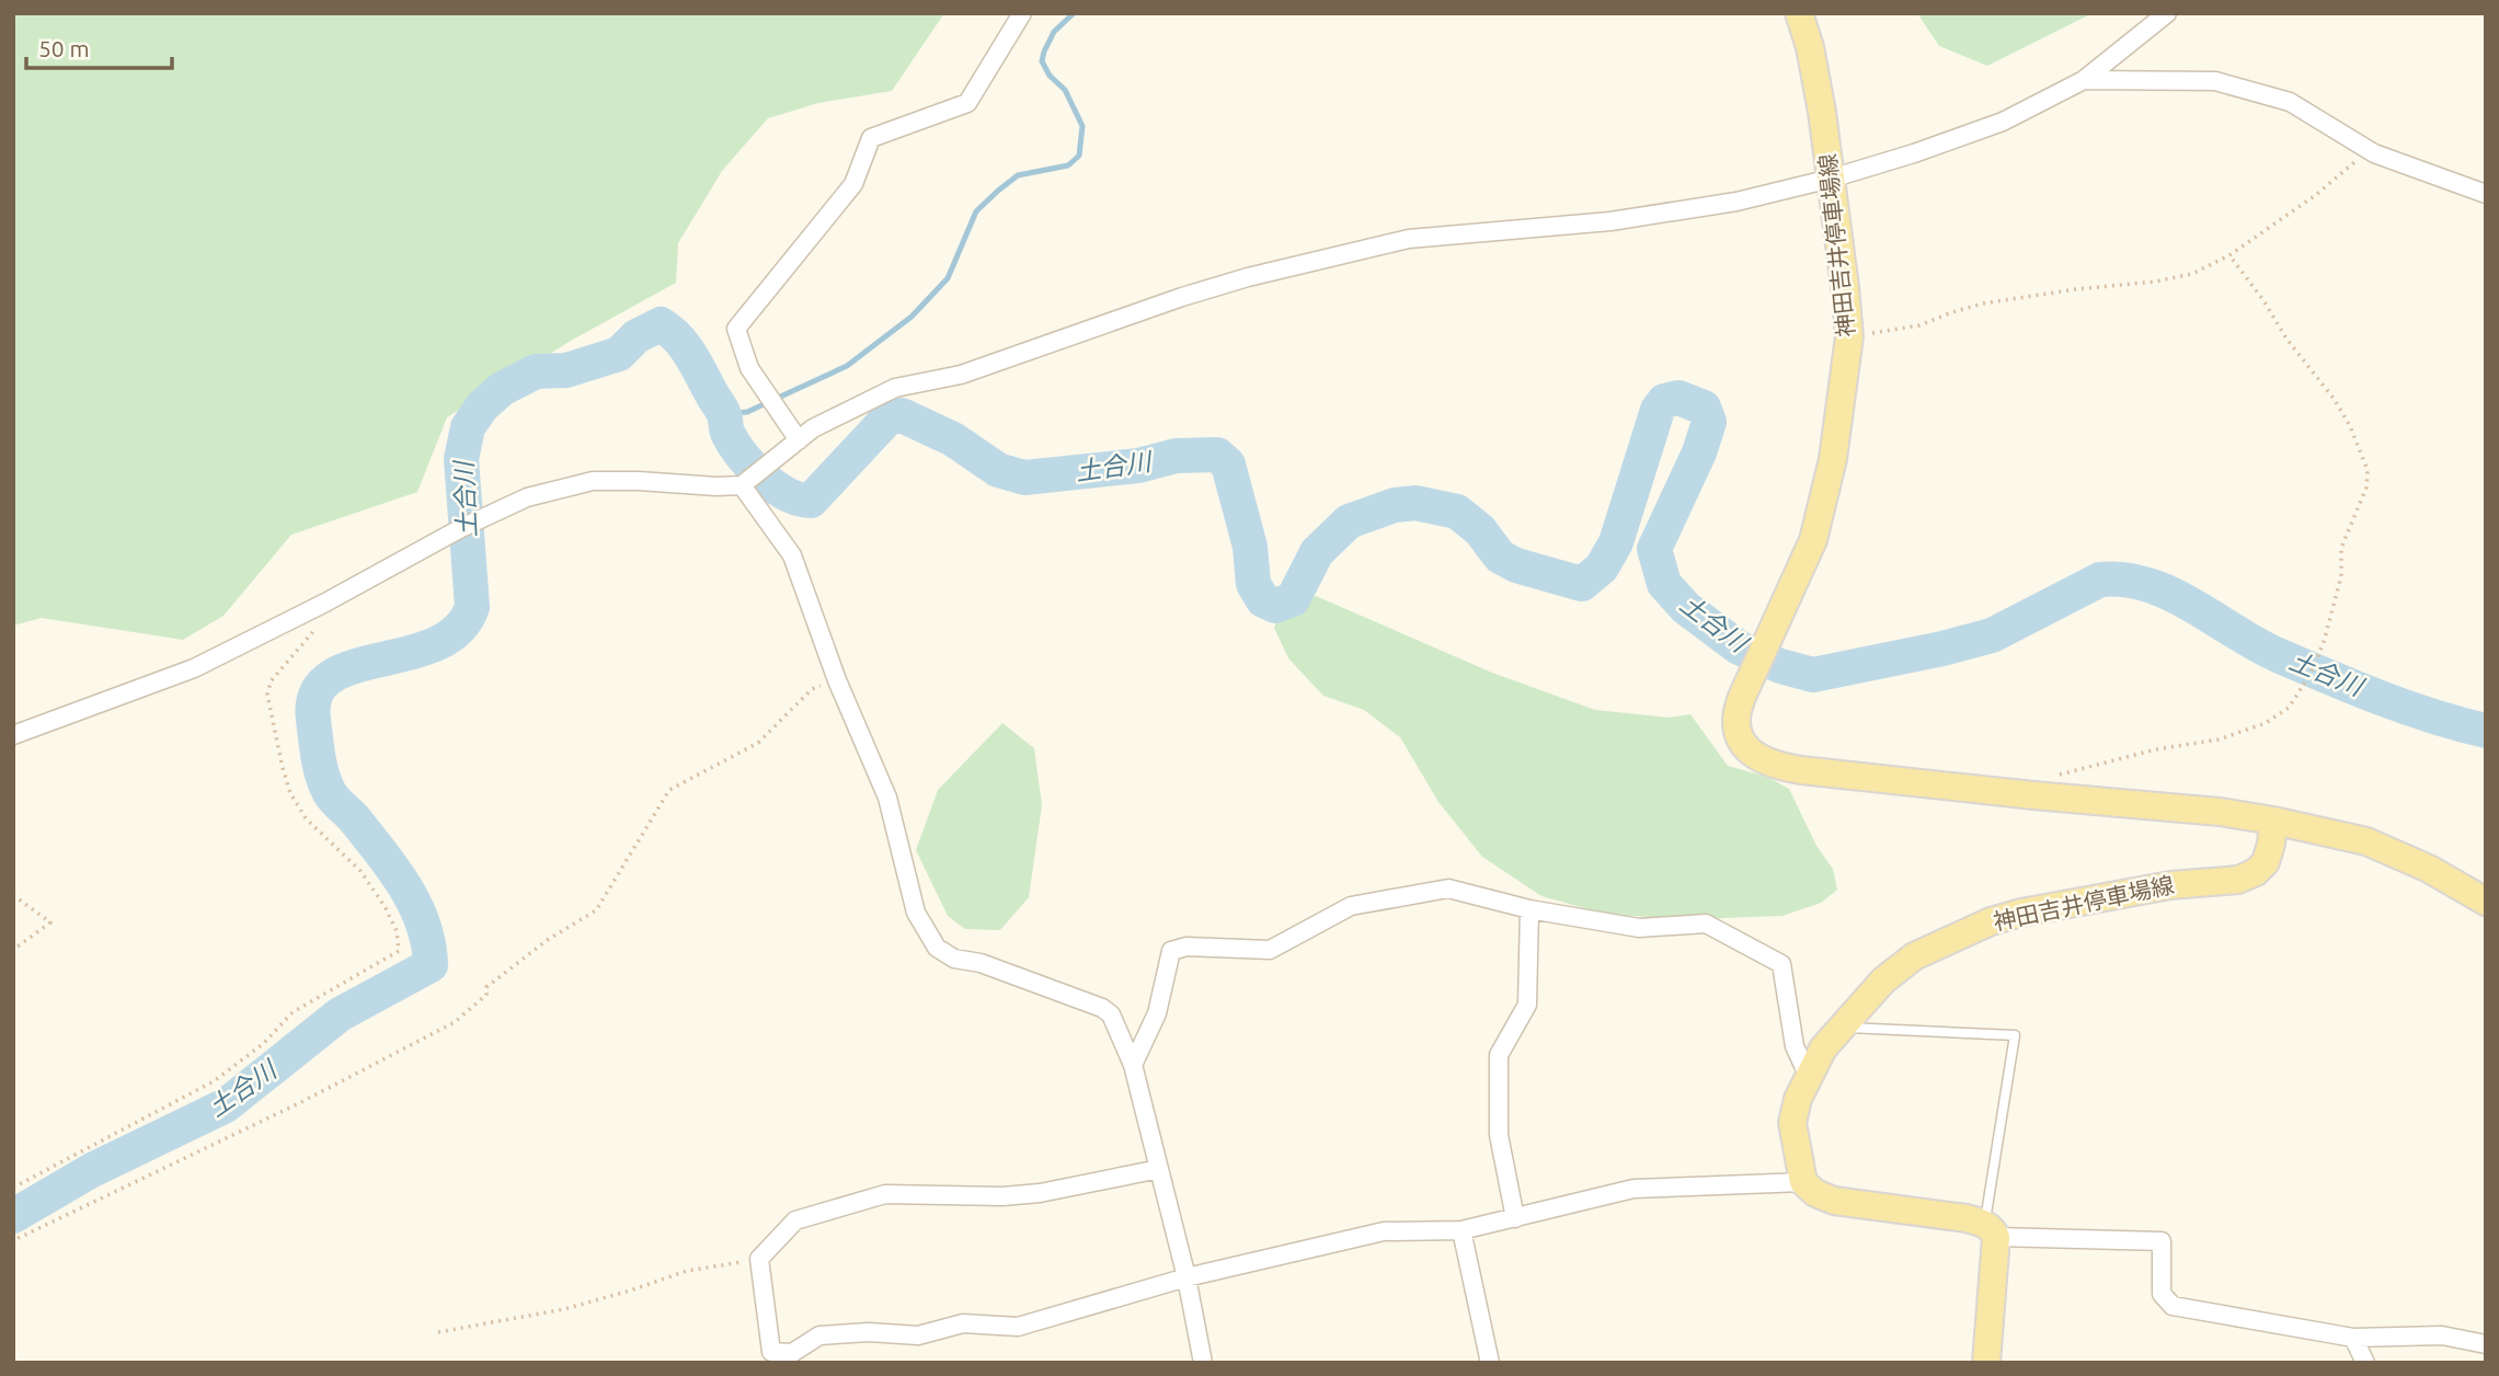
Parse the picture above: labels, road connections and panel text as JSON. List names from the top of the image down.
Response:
{
  "streets": {
    "main road": ["神田吉井停車場線"]
  },
  "water": ["土合川"],
  "scale_bar": "50 m"
}
